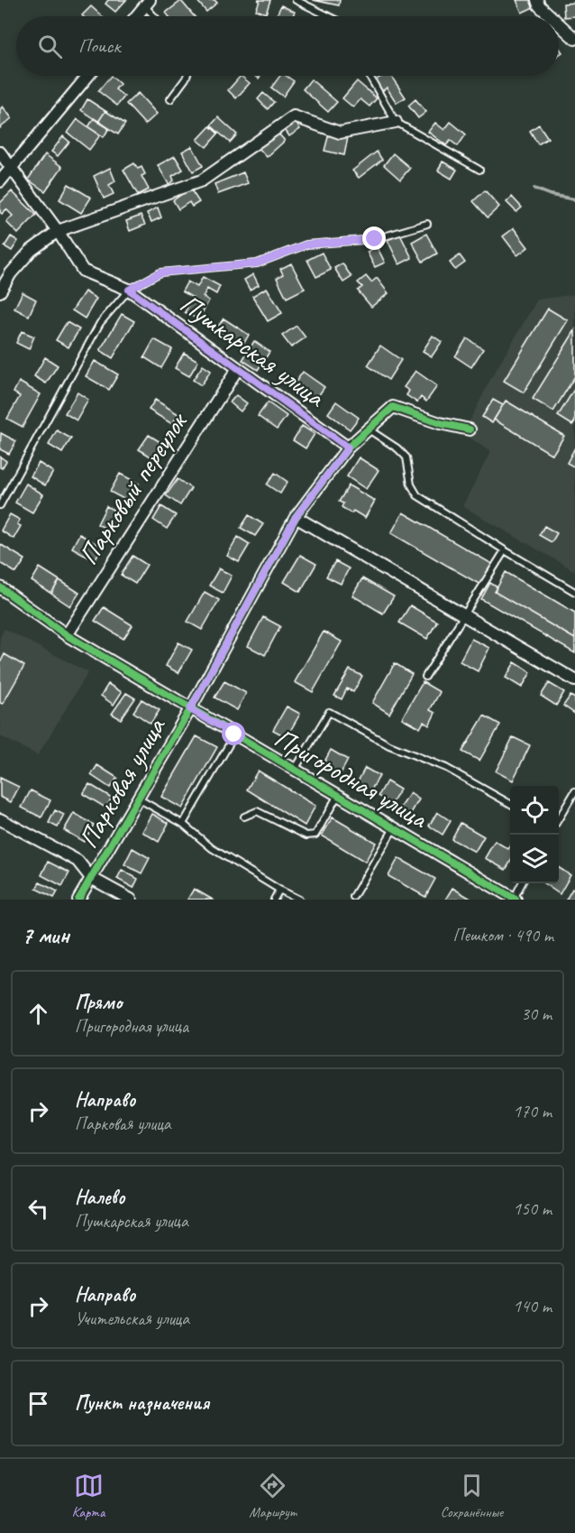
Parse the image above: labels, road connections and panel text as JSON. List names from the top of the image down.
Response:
{
  "streets": {
    "street": [
      "Пушкарская улица",
      "Парковый переулок",
      "Пригородная улица",
      "Парковая улица"
    ]
  },
  "crossings": [
    ["Пушкарская улица", "Парковый переулок"],
    ["Пушкарская улица", "Парковая улица"],
    ["Парковый переулок", "Пригородная улица"],
    ["Пригородная улица", "Парковая улица"]
  ],
  "page": {
    "search": "Поиск",
    "heading": ["7 мин", "Пешком · 490 m"],
    "list": [
      ["Прямо", "Пригородная улица", "30 m"],
      ["Направо", "Парковая улица", "170 m"],
      ["Налево", "Пушкарская улица", "150 m"],
      ["Направо", "Учительская улица", "140 m"],
      "Пункт назначения"
    ],
    "nav": ["Карта", "Маршрут", "Сохранённые"]
  }
}
